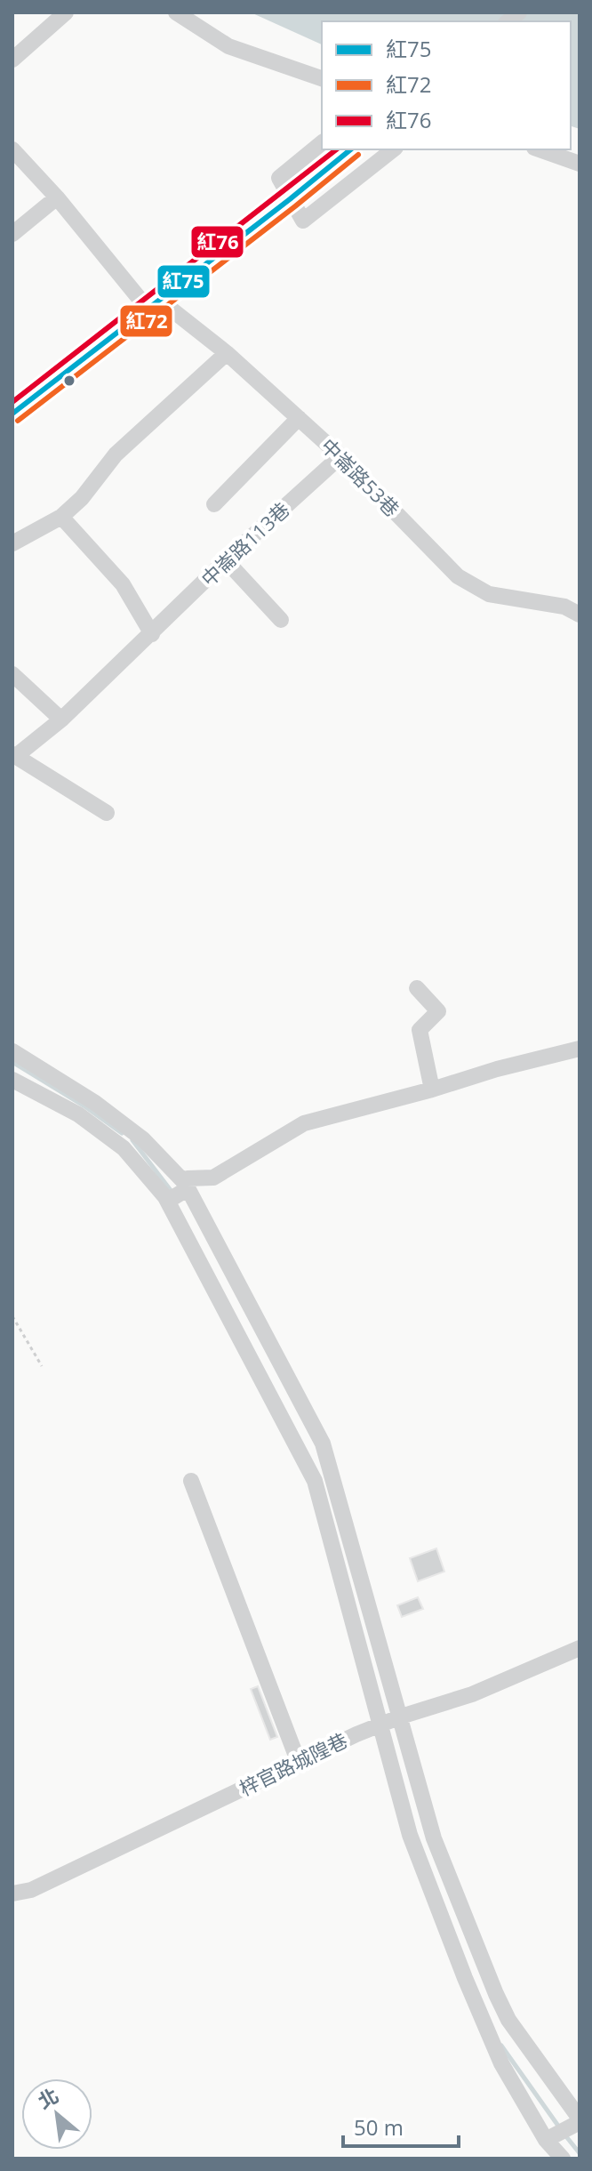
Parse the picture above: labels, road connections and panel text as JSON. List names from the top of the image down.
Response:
{
  "streets": {
    "street": ["中崙路53巷", "中崙路113巷", "梓官路城隍巷"]
  },
  "crossings": [
    ["中崙路53巷", "中崙路113巷"]
  ],
  "lines": ["transit line 紅75", "transit line 紅76", "transit line 紅72"],
  "legend": ["紅75", "紅72", "紅76"],
  "scale_bar": "50 m",
  "north": "top left"
}
